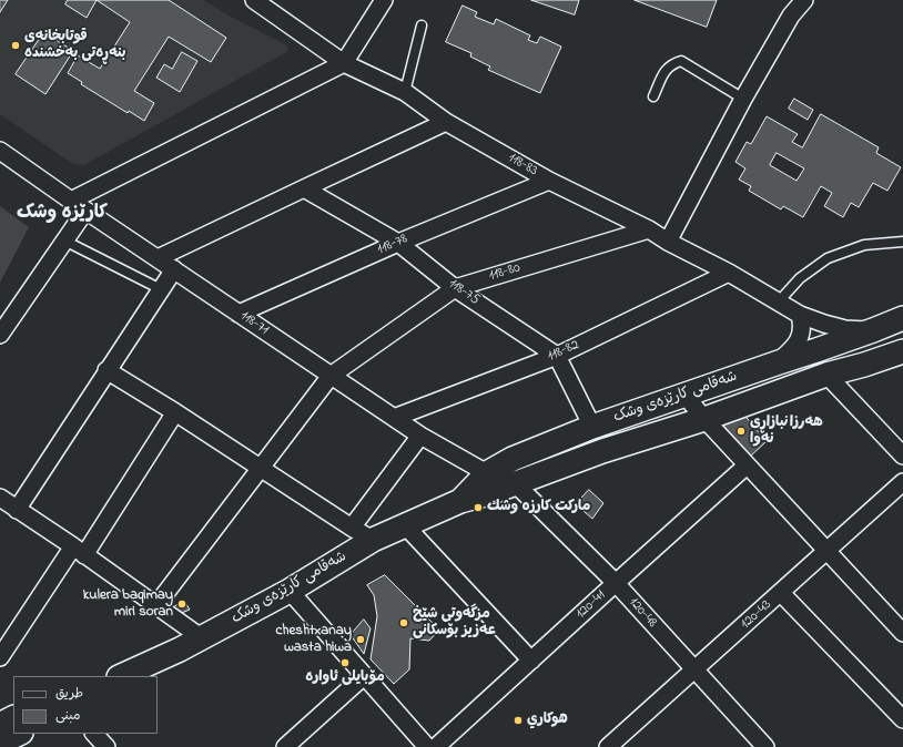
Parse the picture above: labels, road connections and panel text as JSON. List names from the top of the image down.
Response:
{
  "streets": {
    "main road": ["شەقامی کارێزەی وشک"],
    "street": [
      "118-83",
      "118-78",
      "118-80",
      "118-75",
      "118-71",
      "118-82",
      "120-41",
      "120-48",
      "120-43"
    ]
  },
  "crossings": [
    ["118-83", "118-78"],
    ["118-83", "118-80"],
    ["118-83", "118-82"],
    ["118-83", "شەقامی کارێزەی وشک"],
    ["118-78", "118-75"],
    ["118-78", "118-71"],
    ["118-80", "118-75"],
    ["118-80", "118-71"],
    ["118-75", "118-82"],
    ["118-75", "شەقامی کارێزەی وشک"],
    ["118-71", "118-82"],
    ["118-71", "شەقامی کارێزەی وشک"],
    ["118-71", "120-48"],
    ["شەقامی کارێزەی وشک", "120-48"],
    ["120-41", "120-48"],
    ["120-48", "120-43"]
  ],
  "districts": ["کارێزە وشک"],
  "places": [
    "قوتابخانەی بنەڕەتی بەخشندە",
    "هەرزانبازاڕی نەوا",
    "ماركت كارزه وشك",
    "kulera baqimay miri soran",
    "مزگەوتی شێخ عەزیز بۆسکانی",
    "cheshtxanay wasta hiwa",
    "مۆبایلی ئاوارە",
    "هوكاري"
  ],
  "legend": ["طريق", "مبنى"]
}
